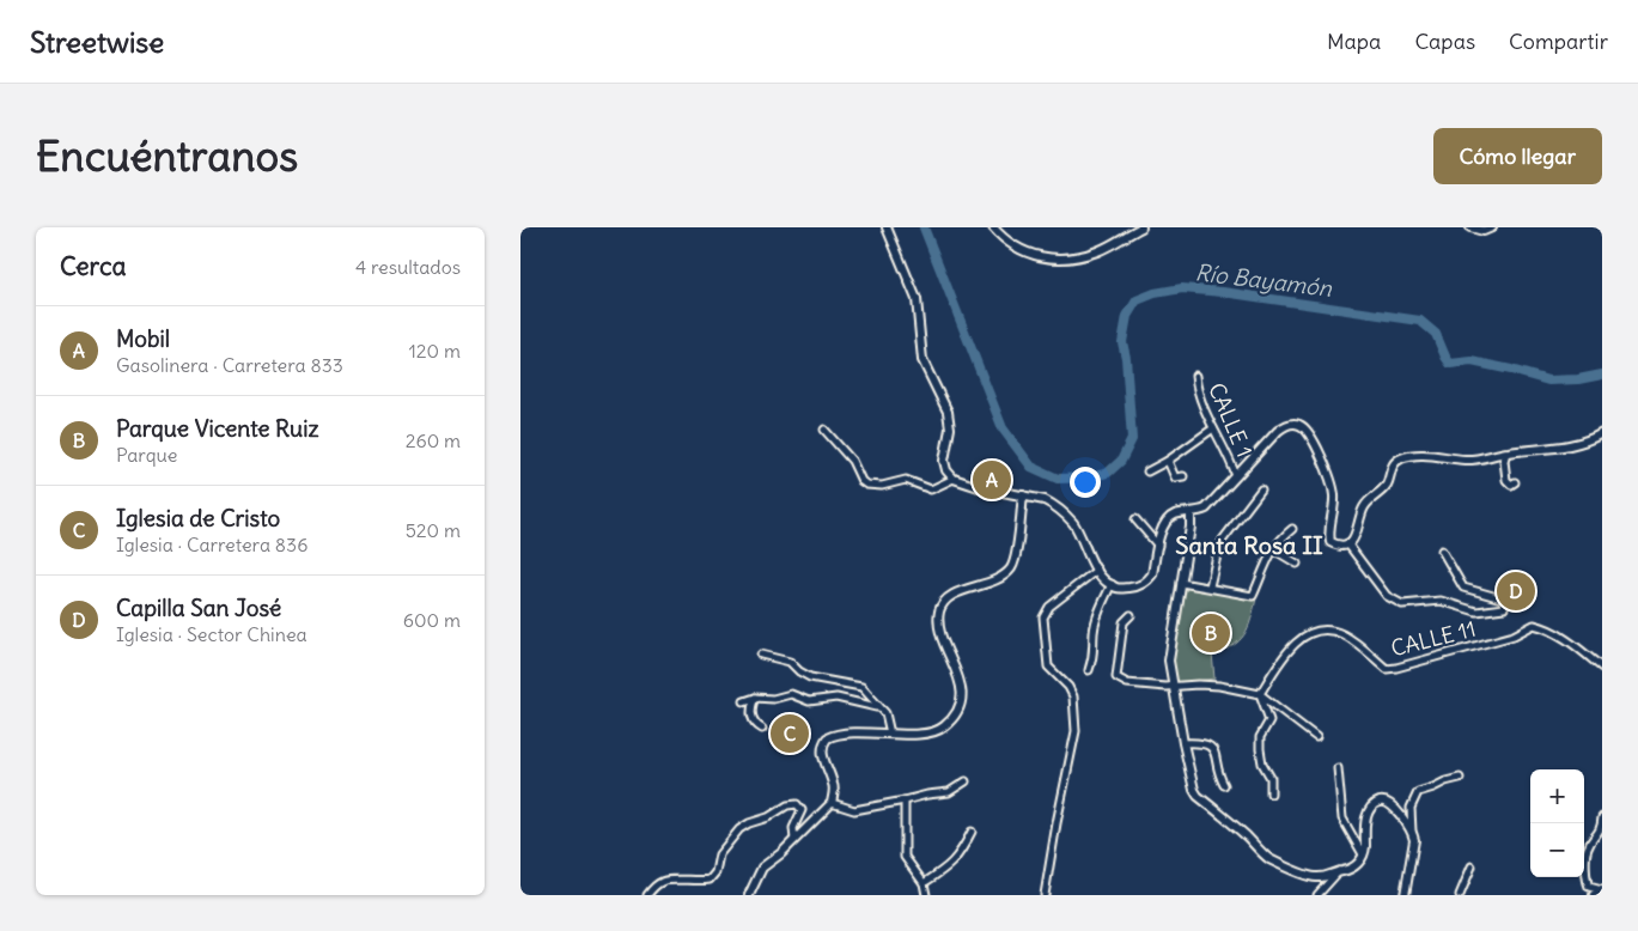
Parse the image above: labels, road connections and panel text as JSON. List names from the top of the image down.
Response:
{
  "streets": {
    "street": ["CALLE 1", "CALLE 11"]
  },
  "districts": ["Santa Rosa II"],
  "water": ["Río Bayamón"],
  "page": {
    "header": "Streetwise",
    "nav": ["Mapa", "Capas", "Compartir"],
    "buttons": "Cómo llegar",
    "title": "Encuéntranos",
    "heading": ["Cerca", "4 resultados"],
    "list": [
      {
        "mark": "A",
        "name": "Mobil",
        "note": "Gasolinera · Carretera 833",
        "value": "120 m"
      },
      {
        "mark": "B",
        "name": "Parque Vicente Ruiz",
        "note": "Parque",
        "value": "260 m"
      },
      {
        "mark": "C",
        "name": "Iglesia de Cristo",
        "note": "Iglesia · Carretera 836",
        "value": "520 m"
      },
      {
        "mark": "D",
        "name": "Capilla San José",
        "note": "Iglesia · Sector Chinea",
        "value": "600 m"
      }
    ],
    "pins": [
      "A",
      "D",
      "B",
      "C"
    ],
    "map_buttons": ["+", "−"]
  }
}
